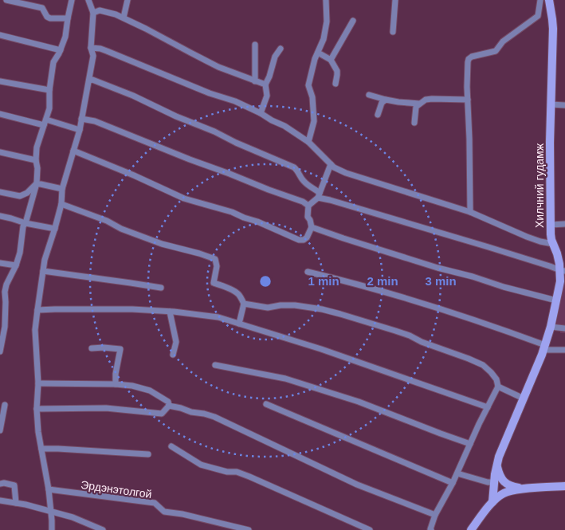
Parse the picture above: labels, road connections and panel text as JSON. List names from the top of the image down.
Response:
{
  "streets": {
    "main road": ["Хилчний гудамж"],
    "street": ["Эрдэнэтолгой"]
  },
  "rings": ["1 min", "2 min", "3 min"]
}
